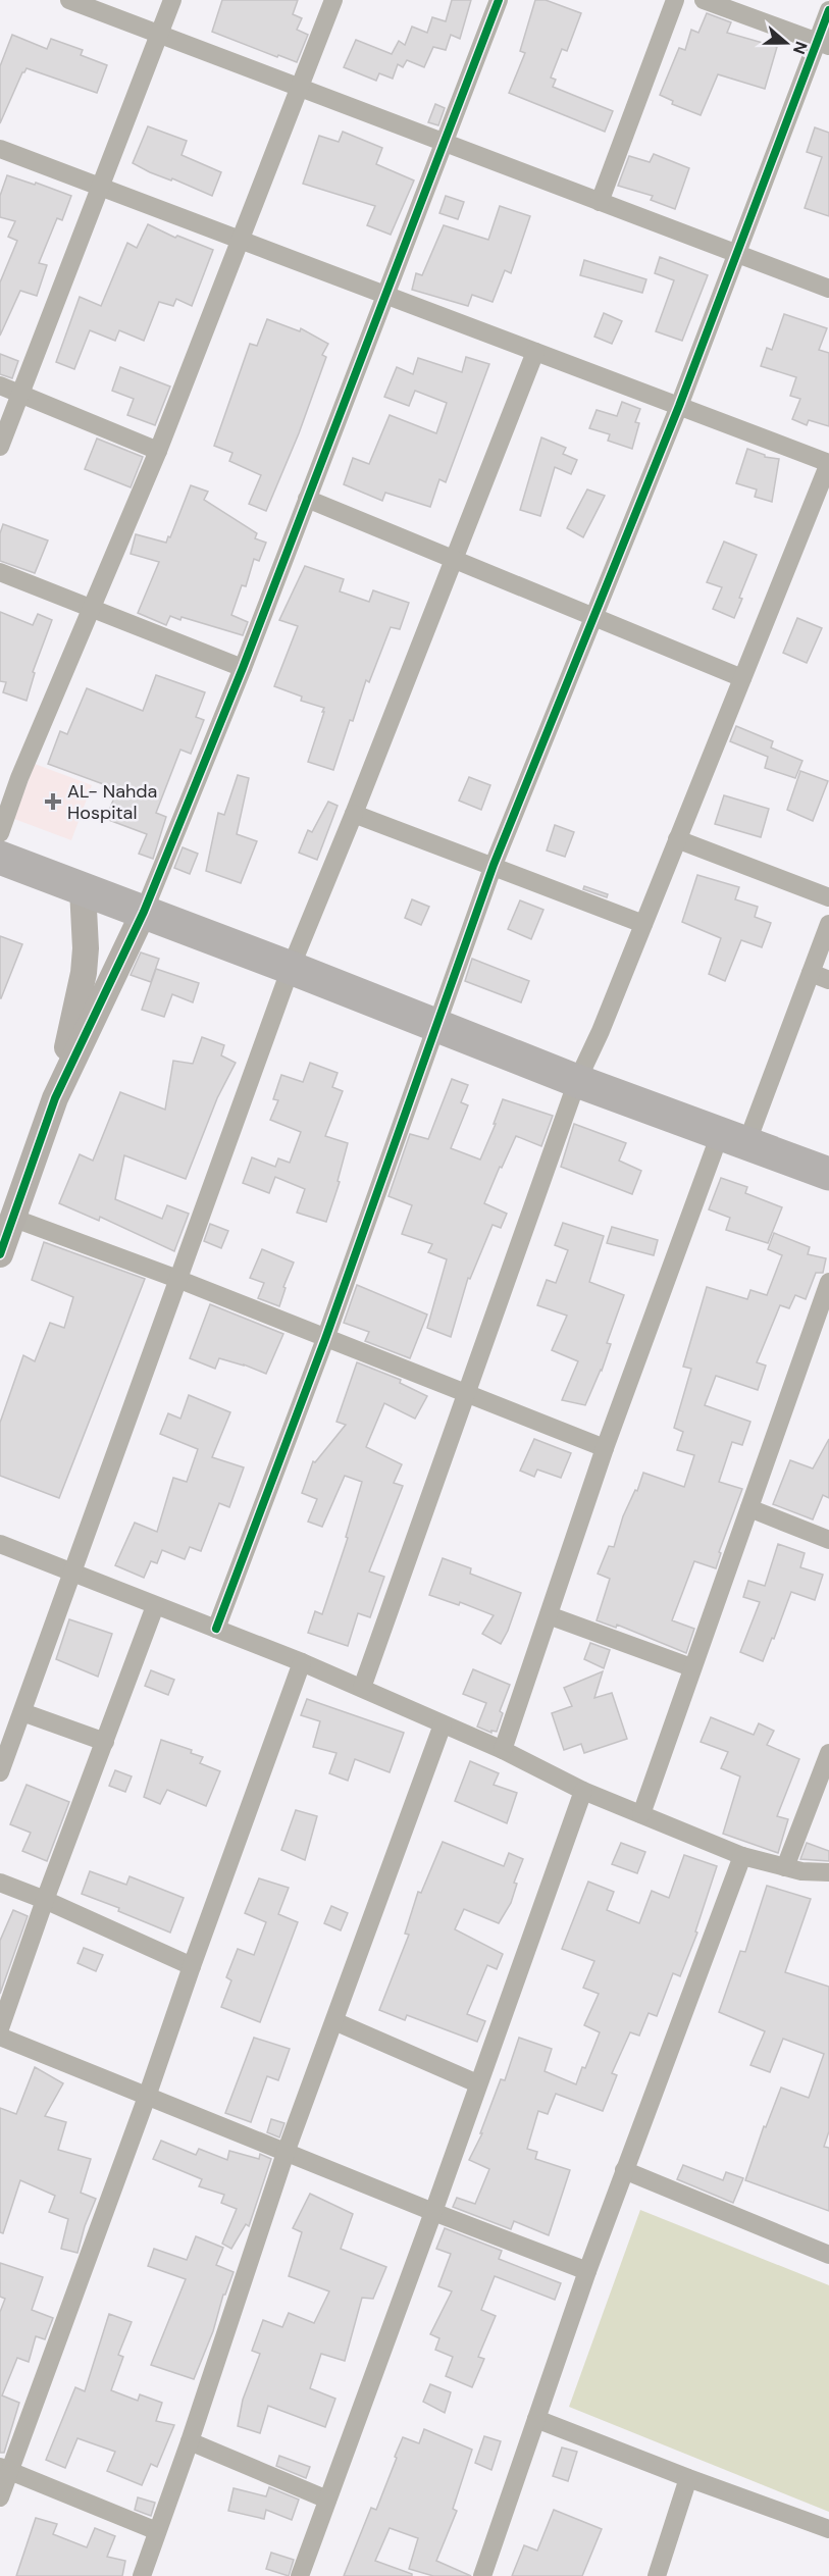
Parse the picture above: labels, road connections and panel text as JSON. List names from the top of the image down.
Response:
{
  "places": {
    "health": ["AL- Nahda Hospital"]
  },
  "north": "right"
}
